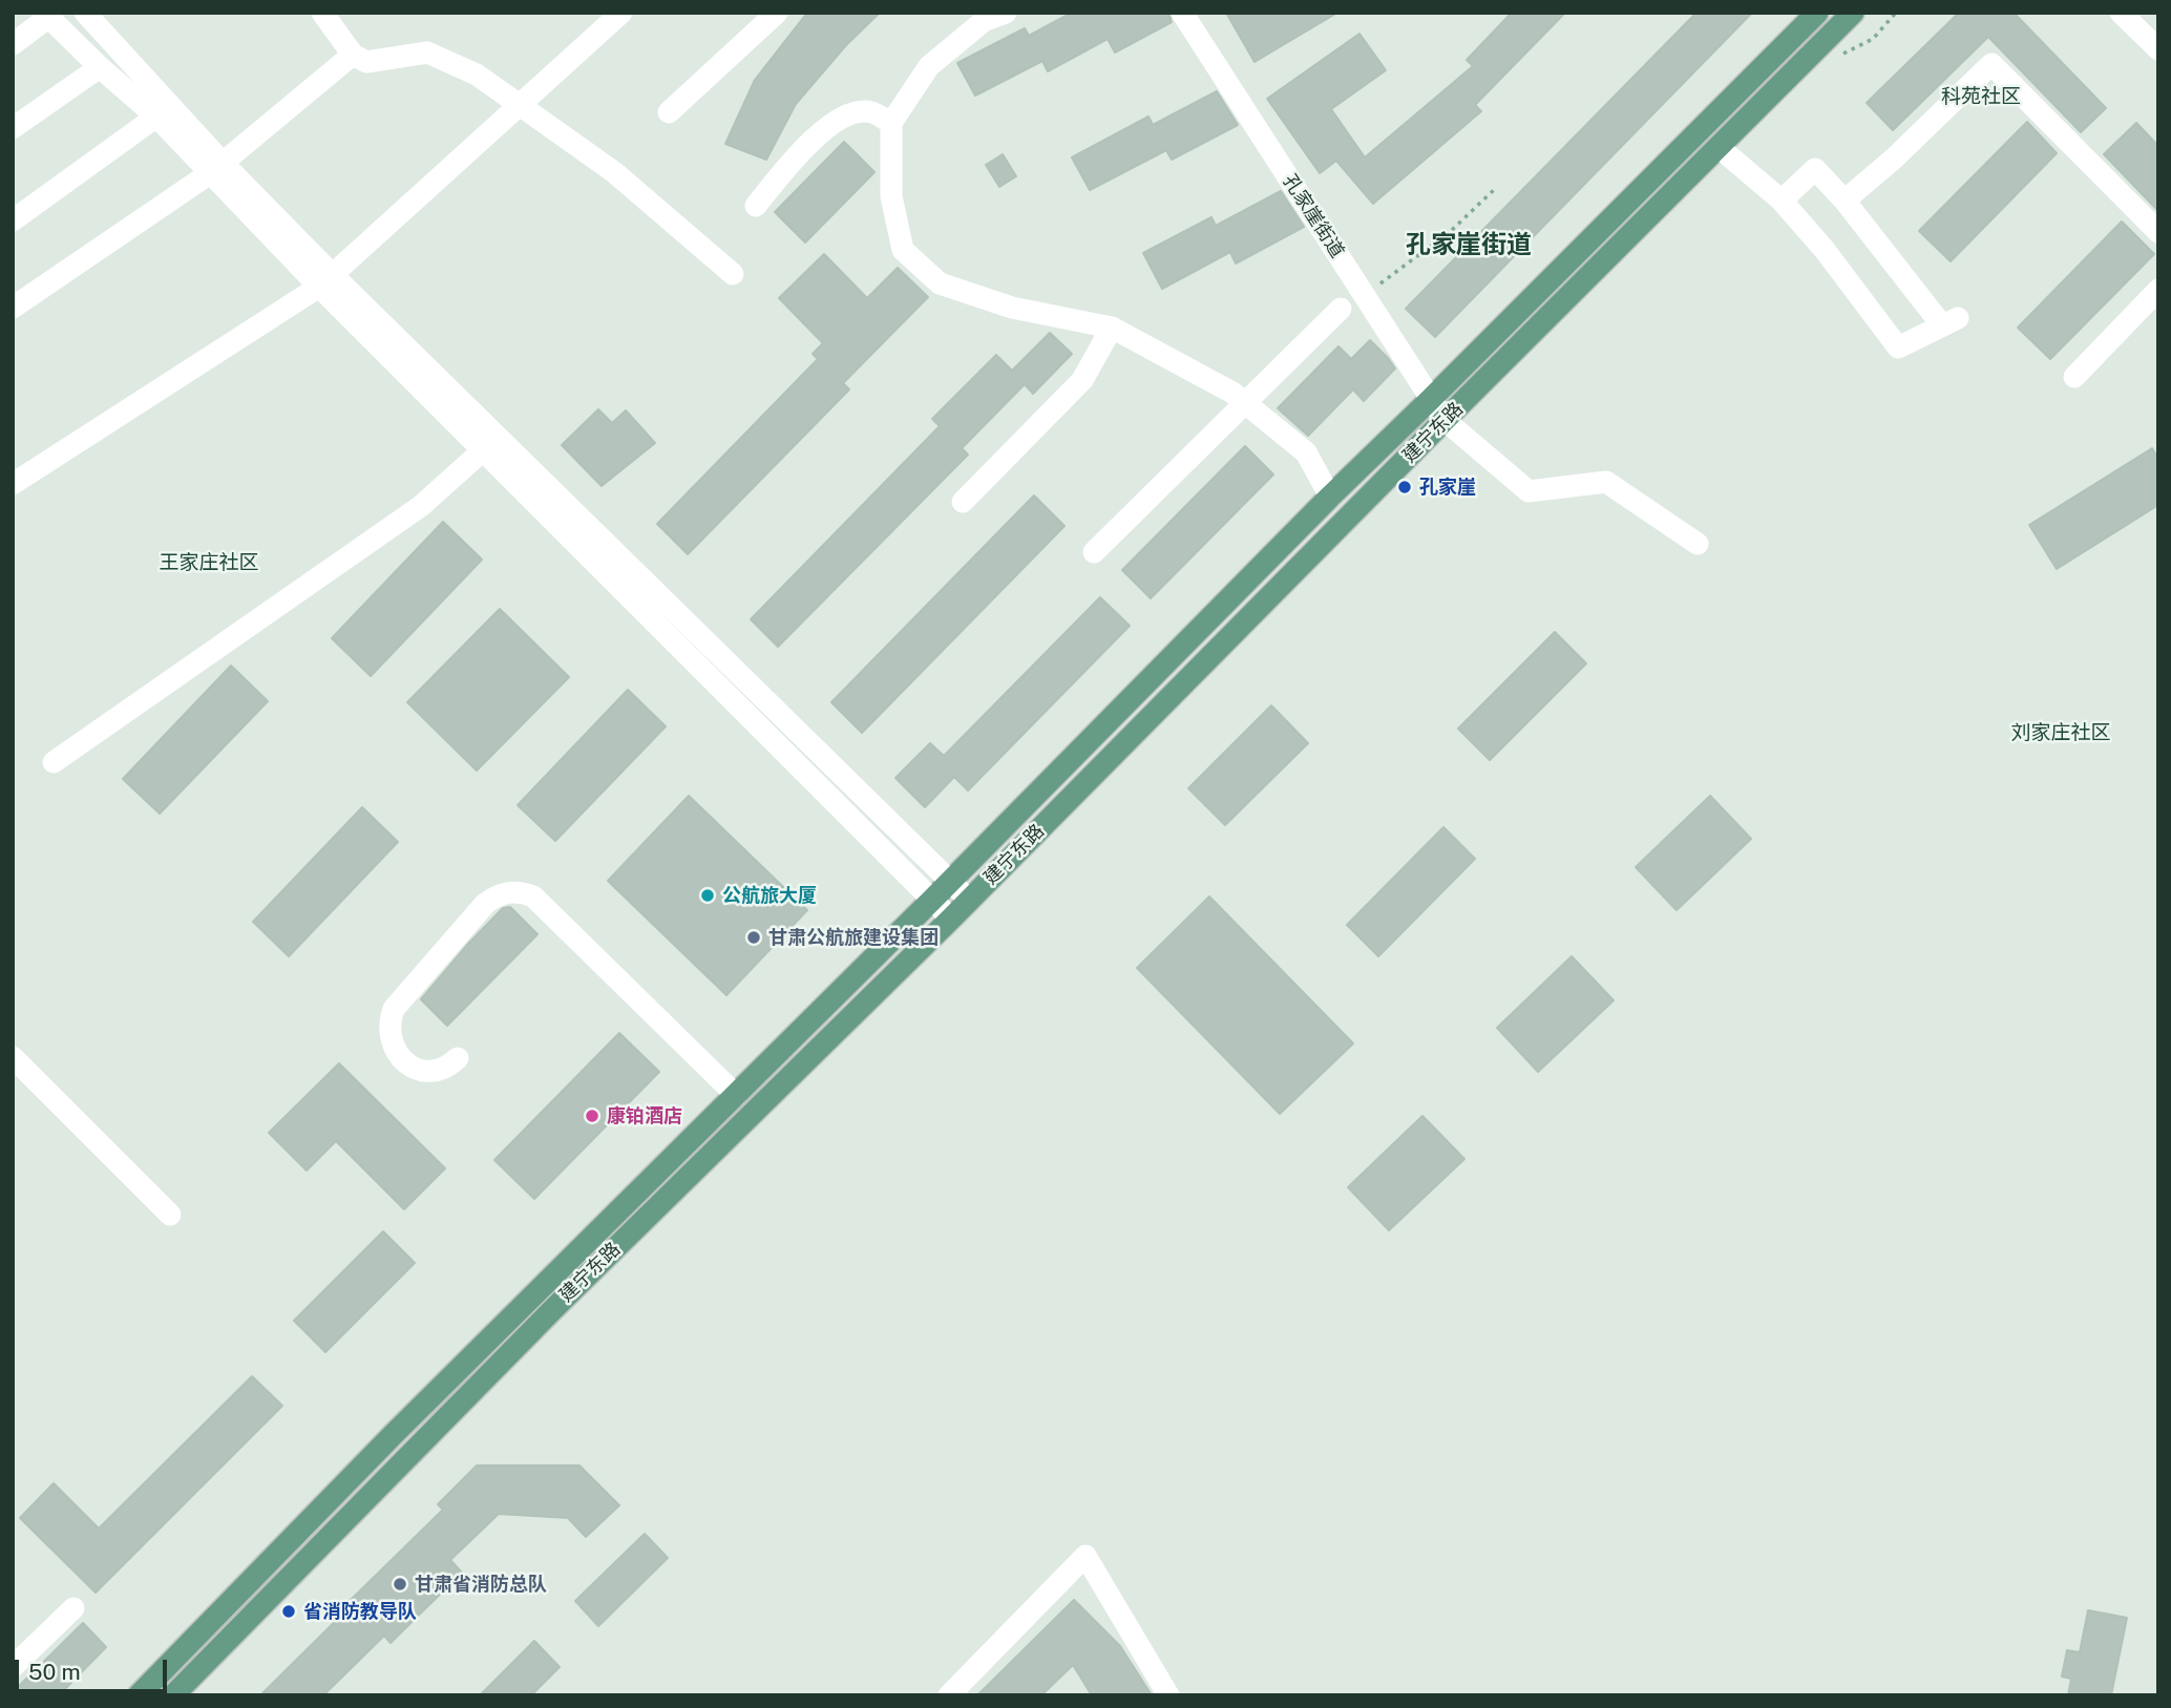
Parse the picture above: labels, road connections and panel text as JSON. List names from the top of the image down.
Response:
{
  "streets": {
    "main road": ["建宁东路"],
    "street": ["孔家崖街道"]
  },
  "crossings": [
    ["孔家崖街道", "建宁东路"]
  ],
  "districts": [
    "科苑社区",
    "孔家崖街道",
    "王家庄社区",
    "刘家庄社区"
  ],
  "places": [
    "孔家崖",
    "公航旅大厦",
    "甘肃公航旅建设集团",
    "康铂酒店",
    "甘肃省消防总队",
    "省消防教导队"
  ],
  "scale_bar": "50 m"
}
